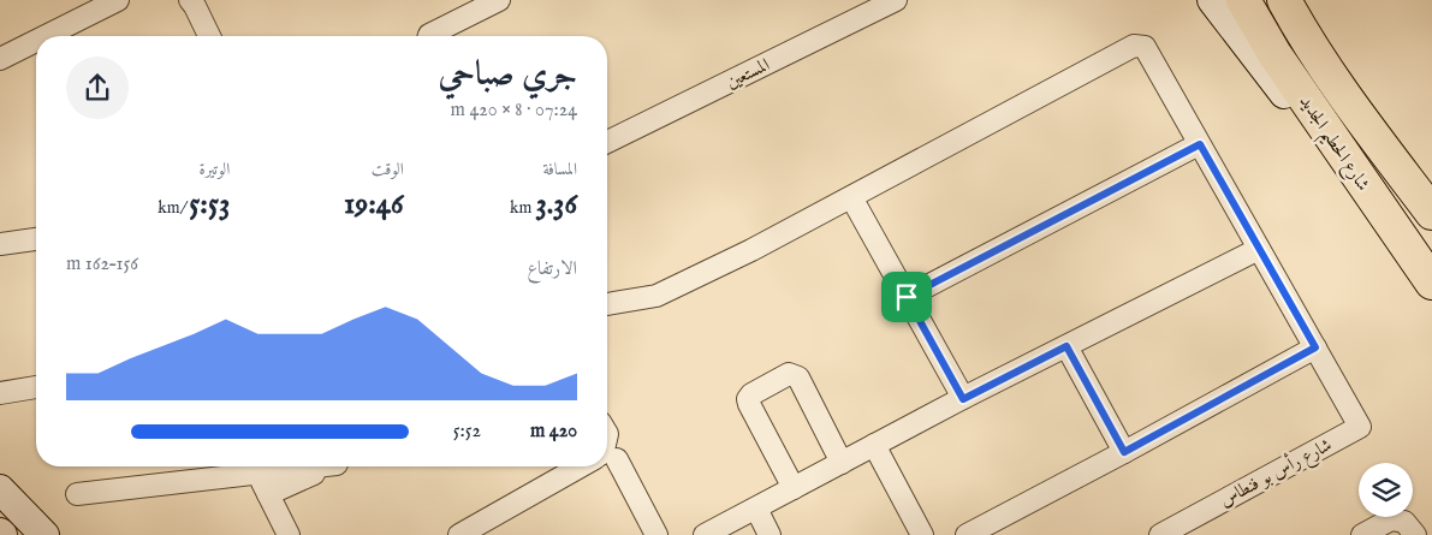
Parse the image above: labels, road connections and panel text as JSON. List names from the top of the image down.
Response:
{
  "streets": {
    "main road": ["شارع الحطيم الجديد"],
    "street": ["المستعين", "شارع رأس بو فنطاس"]
  },
  "page": {
    "heading": ["جري صباحي", "07:24 · 8 × 420 m"],
    "stats": [
      ["المسافة", "3.36 km"],
      ["الوقت", "19:46"],
      ["الوتيرة", "5:53 /km"]
    ],
    "chart": ["الارتفاع", "156–162 m"],
    "list": [
      {
        "name": "420 m",
        "note": "5:52"
      }
    ]
  }
}
